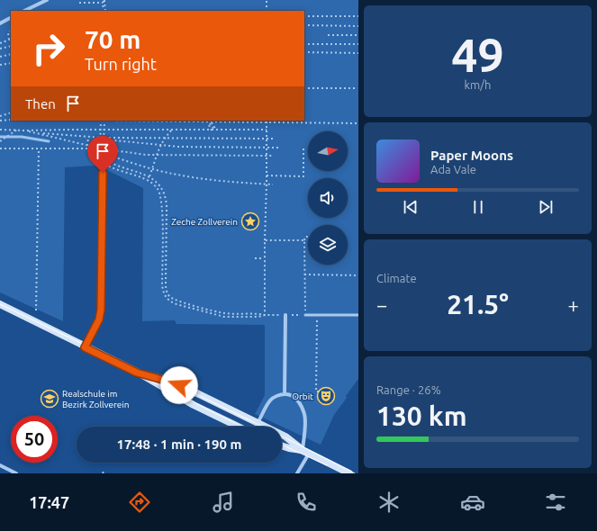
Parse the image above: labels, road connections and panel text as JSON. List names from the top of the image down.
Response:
{
  "places": {
    "place": ["Zeche Zollverein"],
    "theatre": ["Orbit"],
    "school or university": ["Realschule im Bezirk Zollverein"]
  },
  "north": "right",
  "page": {
    "tile": [
      ["49", "km/h"],
      "Climate",
      ["Range · 26%", "130 km"]
    ],
    "turn": ["70 m", "Turn right"],
    "then": "Then",
    "song": ["Paper Moons", "Ada Vale"],
    "heat": ["−", "21.5°", "+"],
    "limit": "50",
    "trip": "17:48 · 1 min · 190 m",
    "tabs": "17:47"
  }
}
